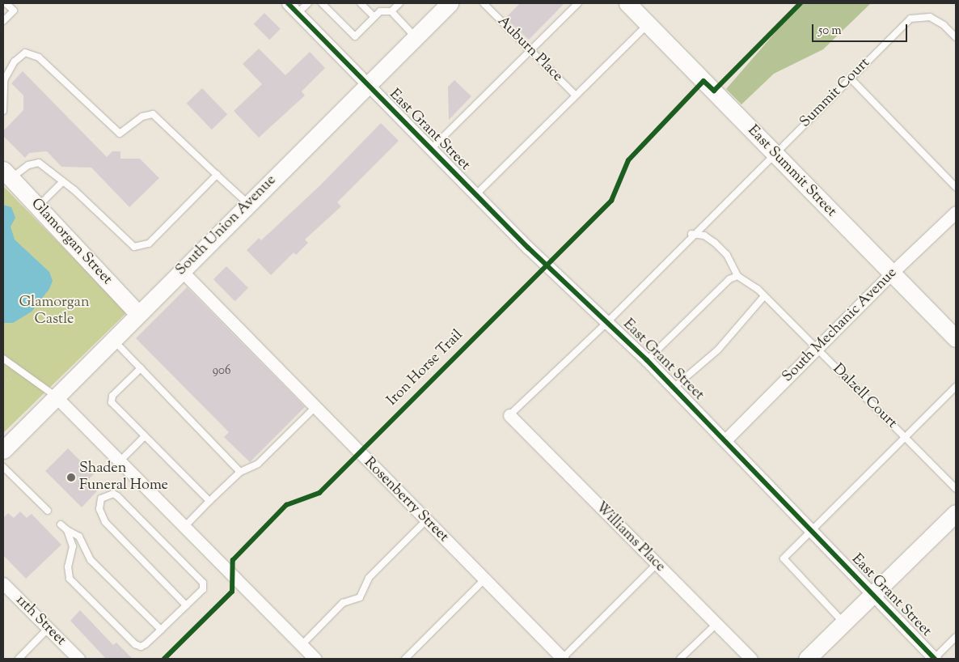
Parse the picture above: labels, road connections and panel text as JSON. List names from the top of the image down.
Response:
{
  "streets": {
    "street": [
      "East Grant Street",
      "East Summit Street",
      "South Union Avenue",
      "Glamorgan Street",
      "South Mechanic Avenue",
      "Rosenberry Street",
      "Williams Place",
      "11th Street"
    ],
    "lane": ["Auburn Place", "Summit Court", "Dalzell Court"],
    "cycle path": ["Iron Horse Trail"]
  },
  "crossings": [
    ["Summit Court", "East Grant Street"],
    ["Summit Court", "East Summit Street"],
    ["Summit Court", "Williams Place"],
    ["East Grant Street", "South Union Avenue"],
    ["East Grant Street", "South Mechanic Avenue"],
    ["East Summit Street", "South Mechanic Avenue"],
    ["South Union Avenue", "Glamorgan Street"],
    ["South Union Avenue", "Rosenberry Street"],
    ["South Mechanic Avenue", "Dalzell Court"]
  ],
  "parks": ["Glamorgan Castle"],
  "places": ["Shaden Funeral Home"],
  "house_numbers": ["906"],
  "scale_bar": "50 m"
}
